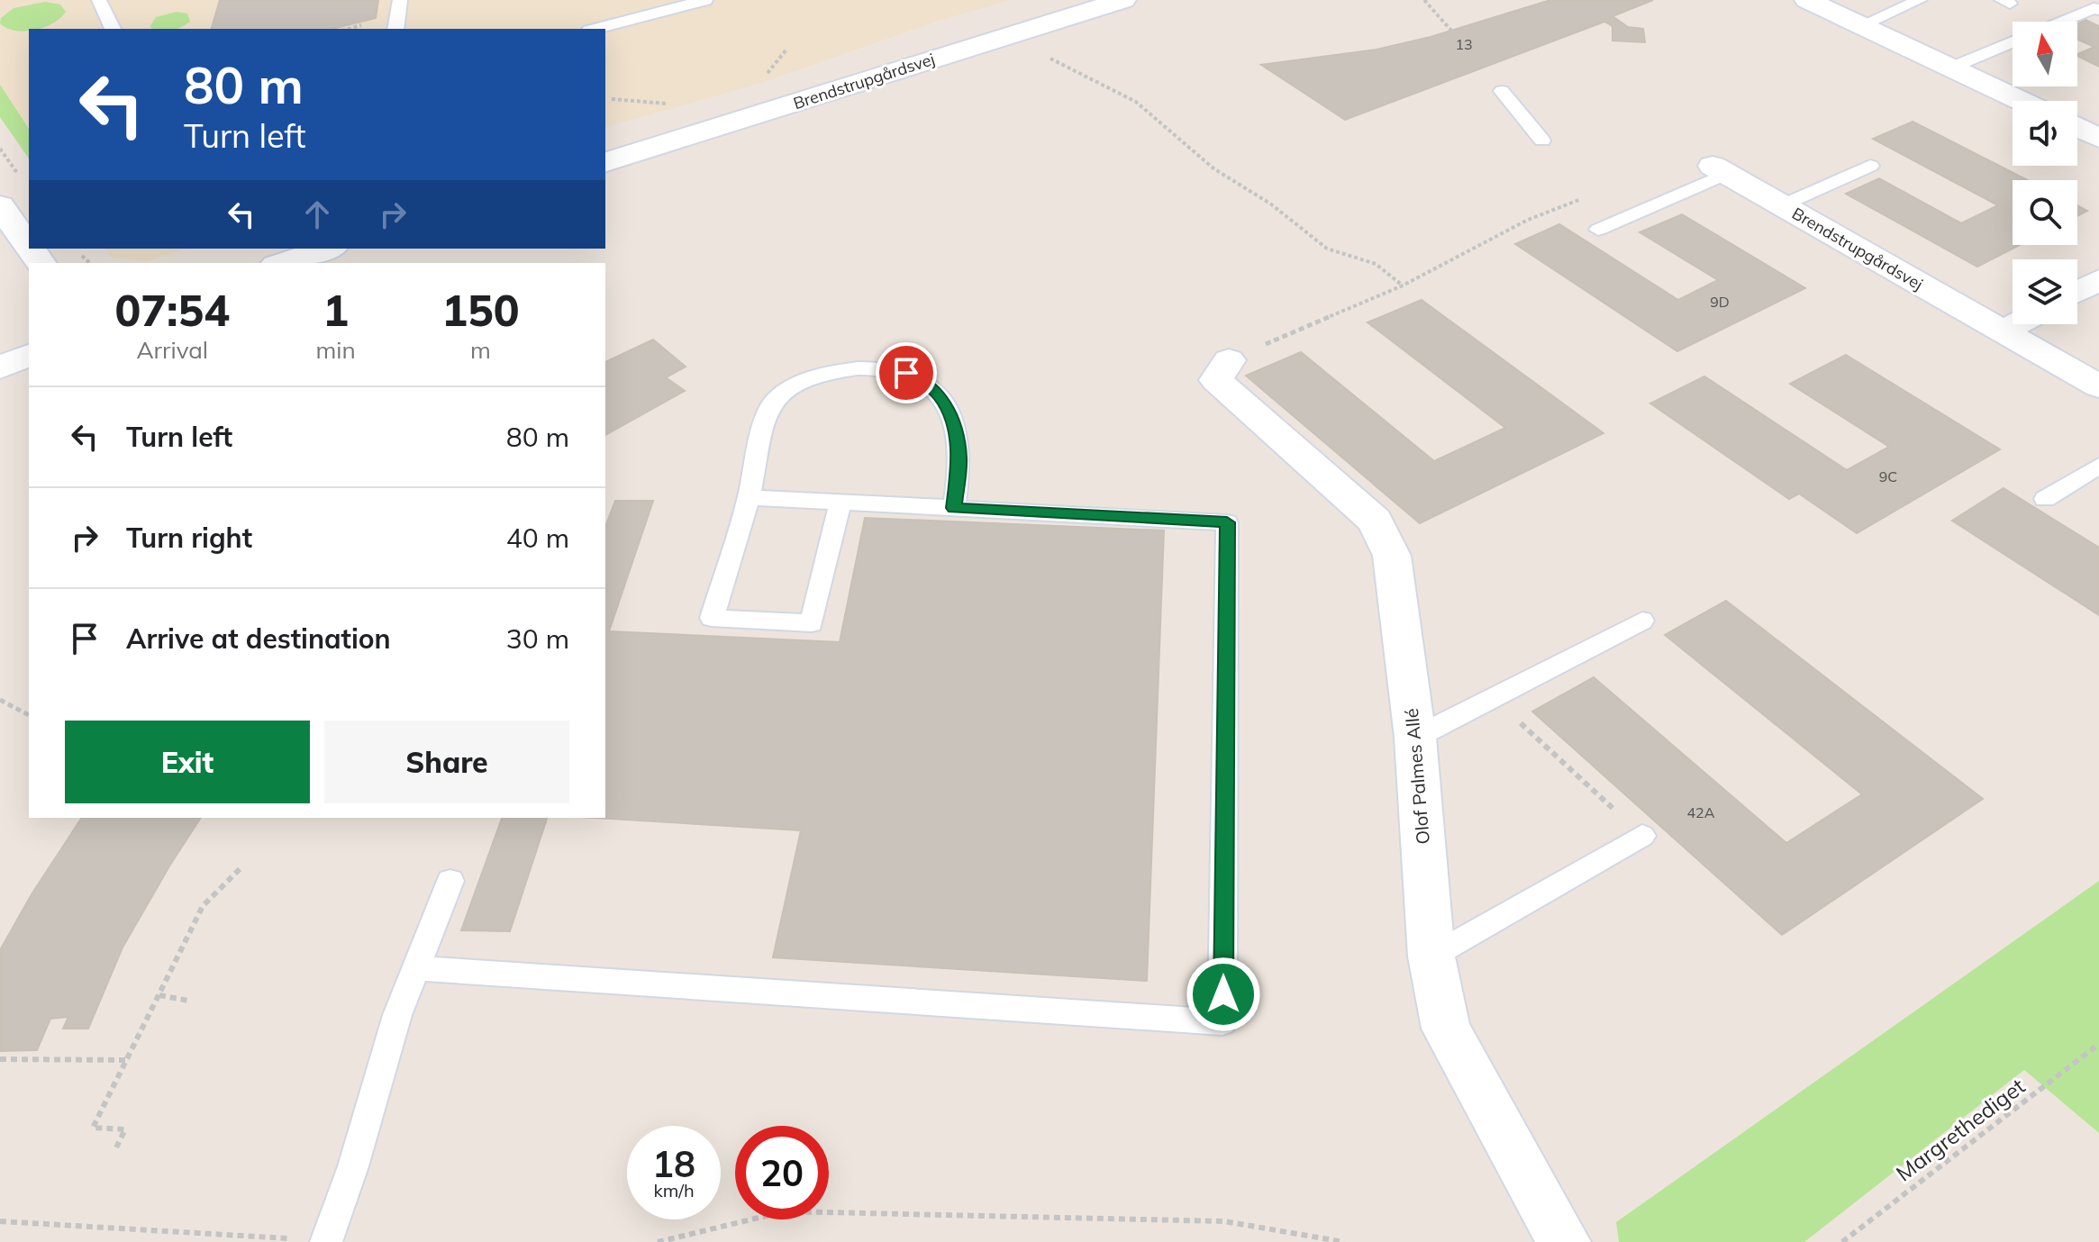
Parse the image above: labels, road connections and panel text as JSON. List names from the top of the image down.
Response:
{
  "streets": {
    "street": ["Brendstrupgårdsvej", "Olof Palmes Allé"],
    "path": ["Margrethediget"]
  },
  "house_numbers": [
    "13",
    "9D",
    "9C",
    "42A"
  ],
  "north": "top",
  "page": {
    "turn": ["80 m", "Turn left"],
    "eta": [
      "07:54",
      "Arrival",
      "1",
      "min",
      "150",
      "m"
    ],
    "list": [
      {
        "name": "Turn left",
        "value": "80 m"
      },
      {
        "name": "Turn right",
        "value": "40 m"
      },
      {
        "name": "Arrive at destination",
        "value": "30 m"
      }
    ],
    "buttons": ["Exit", "Share"],
    "speed": "18 km/h",
    "limit": "20"
  }
}
